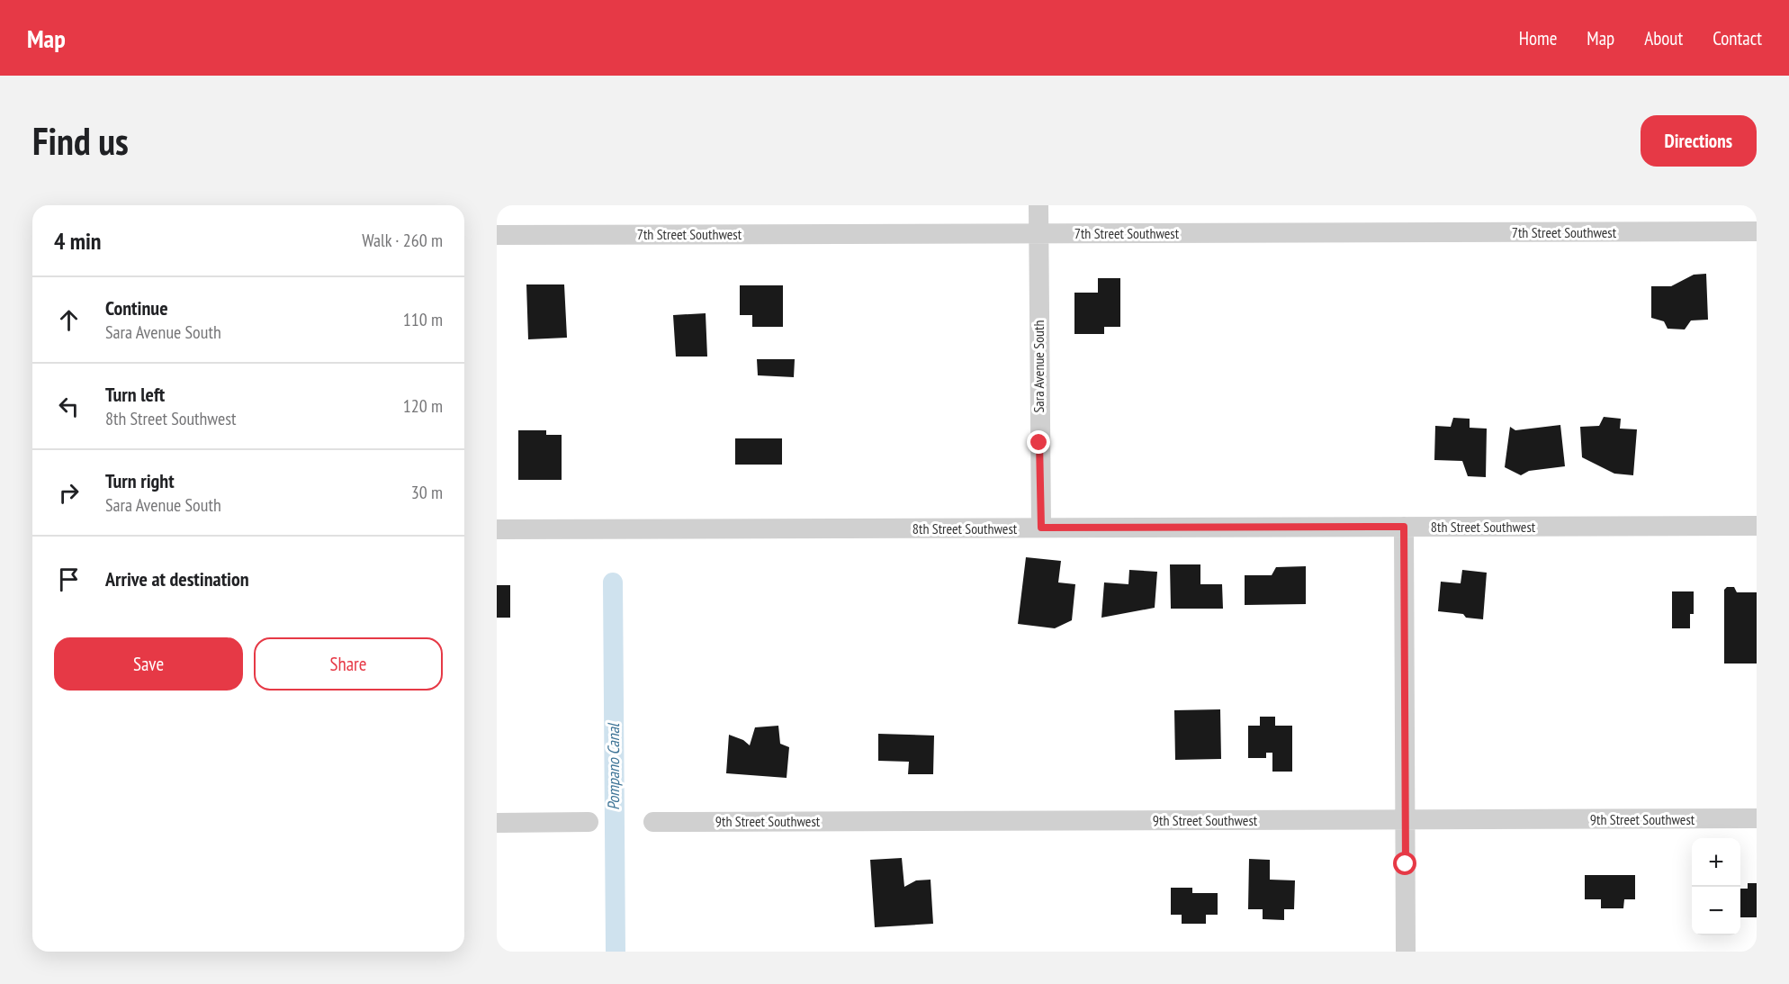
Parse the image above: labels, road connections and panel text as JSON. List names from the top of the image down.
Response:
{
  "streets": {
    "street": [
      "7th Street Southwest",
      "Sara Avenue South",
      "8th Street Southwest",
      "9th Street Southwest"
    ]
  },
  "crossings": [
    ["7th Street Southwest", "Sara Avenue South"],
    ["Sara Avenue South", "8th Street Southwest"]
  ],
  "water": ["Pompano Canal"],
  "page": {
    "header": "Map",
    "nav": [
      "Home",
      "Map",
      "About",
      "Contact"
    ],
    "buttons": [
      "Directions",
      ["Save", "Share"]
    ],
    "title": "Find us",
    "heading": ["4 min", "Walk · 260 m"],
    "list": [
      ["Continue", "Sara Avenue South", "110 m"],
      ["Turn left", "8th Street Southwest", "120 m"],
      ["Turn right", "Sara Avenue South", "30 m"],
      "Arrive at destination"
    ],
    "map_buttons": ["+", "−"]
  }
}
